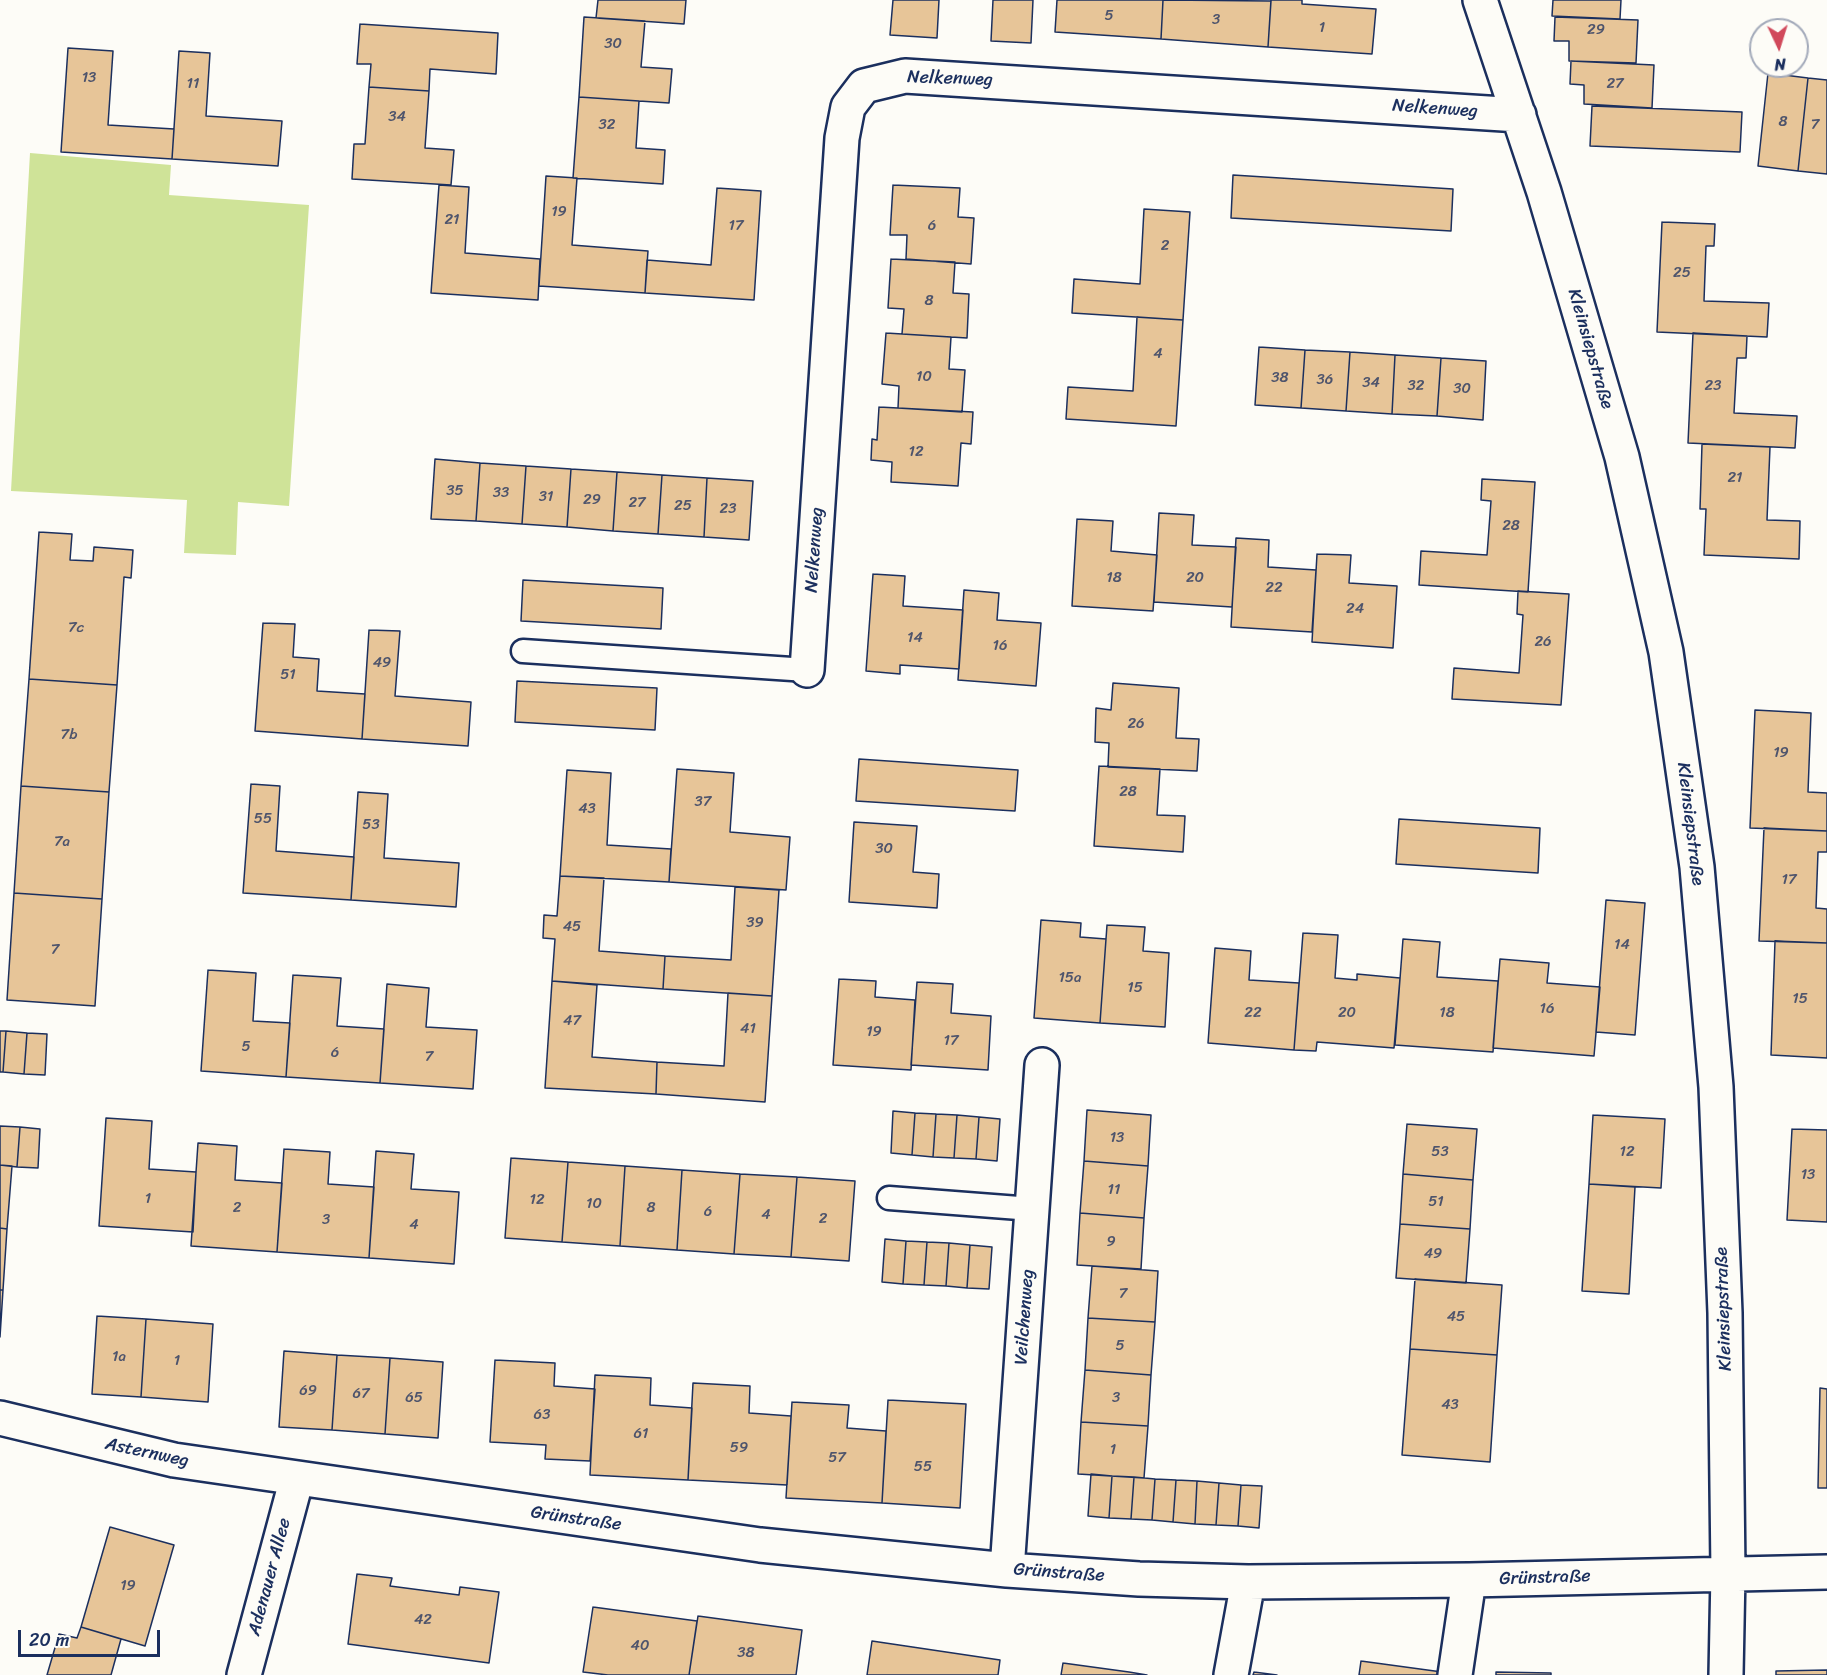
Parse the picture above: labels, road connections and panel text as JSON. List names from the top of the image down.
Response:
{
  "streets": {
    "street": [
      "Nelkenweg",
      "Kleinsiepstraße",
      "Veilchenweg",
      "Asternweg",
      "Grünstraße",
      "Adenauer Allee"
    ]
  },
  "crossings": [
    ["Nelkenweg", "Kleinsiepstraße"],
    ["Kleinsiepstraße", "Grünstraße"],
    ["Veilchenweg", "Grünstraße"],
    ["Asternweg", "Grünstraße"],
    ["Asternweg", "Adenauer Allee"],
    ["Grünstraße", "Adenauer Allee"]
  ],
  "house_numbers": [
    "5",
    "3",
    "1",
    "29",
    "30",
    "13",
    "11",
    "27",
    "34",
    "8",
    "32",
    "7",
    "19",
    "21",
    "17",
    "6",
    "2",
    "25",
    "8",
    "4",
    "10",
    "38",
    "36",
    "34",
    "32",
    "23",
    "30",
    "12",
    "21",
    "35",
    "33",
    "31",
    "29",
    "27",
    "25",
    "23",
    "28",
    "18",
    "20",
    "22",
    "24",
    "7c",
    "14",
    "26",
    "16",
    "49",
    "51",
    "26",
    "7b",
    "19",
    "28",
    "37",
    "43",
    "55",
    "53",
    "7a",
    "30",
    "17",
    "39",
    "45",
    "14",
    "7",
    "15a",
    "15",
    "15",
    "16",
    "22",
    "20",
    "18",
    "47",
    "41",
    "19",
    "17",
    "5",
    "6",
    "7",
    "13",
    "53",
    "12",
    "13",
    "11",
    "1",
    "12",
    "51",
    "10",
    "2",
    "8",
    "6",
    "4",
    "2",
    "3",
    "4",
    "9",
    "49",
    "7",
    "45",
    "5",
    "1a",
    "1",
    "69",
    "67",
    "65",
    "3",
    "43",
    "63",
    "61",
    "59",
    "1",
    "57",
    "55",
    "19",
    "42",
    "40",
    "38"
  ],
  "scale_bar": "20 m",
  "north": "bottom"
}
